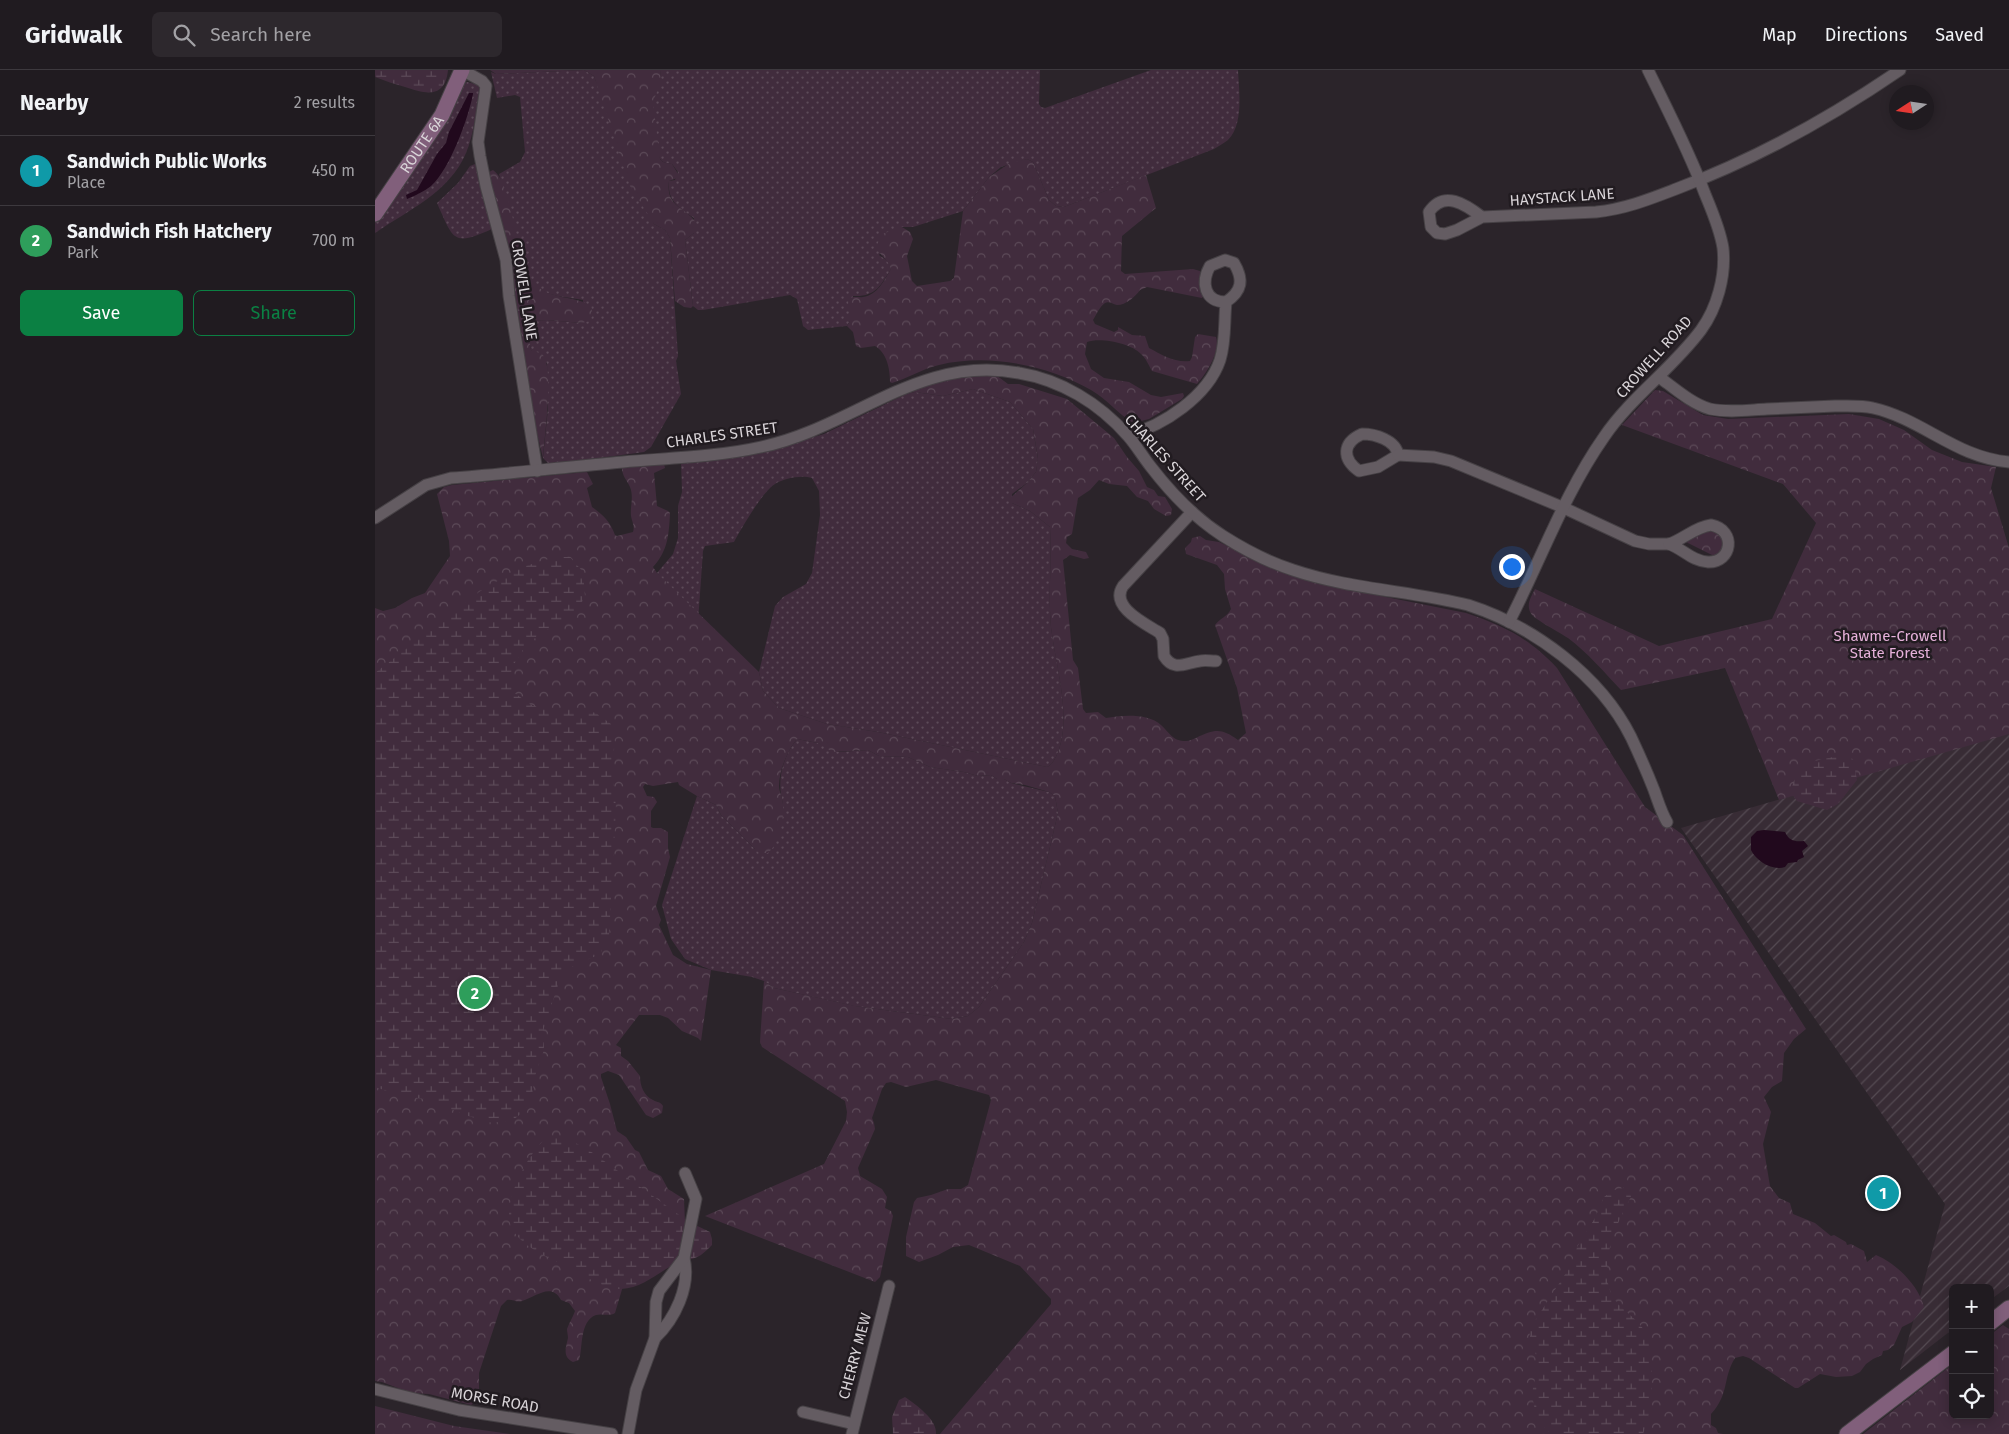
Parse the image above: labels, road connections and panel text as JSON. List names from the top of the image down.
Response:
{
  "streets": {
    "main road": ["ROUTE 6A"],
    "street": [
      "HAYSTACK LANE",
      "CROWELL LANE",
      "CROWELL ROAD",
      "CHARLES STREET",
      "CHERRY MEW",
      "MORSE ROAD"
    ]
  },
  "crossings": [
    ["ROUTE 6A", "CROWELL LANE"],
    ["HAYSTACK LANE", "CROWELL ROAD"],
    ["CROWELL LANE", "CHARLES STREET"],
    ["CROWELL ROAD", "CHARLES STREET"]
  ],
  "parks": ["Shawme-Crowell State Forest"],
  "north": "left",
  "page": {
    "header": "Gridwalk",
    "search": "Search here",
    "nav": ["Map", "Directions", "Saved"],
    "heading": ["Nearby", "2 results"],
    "list": [
      {
        "mark": "1",
        "name": "Sandwich Public Works",
        "note": "Place",
        "value": "450 m"
      },
      {
        "mark": "2",
        "name": "Sandwich Fish Hatchery",
        "note": "Park",
        "value": "700 m"
      }
    ],
    "buttons": ["Save", "Share"],
    "pins": ["2", "1"],
    "map_buttons": ["+", "−"]
  }
}
